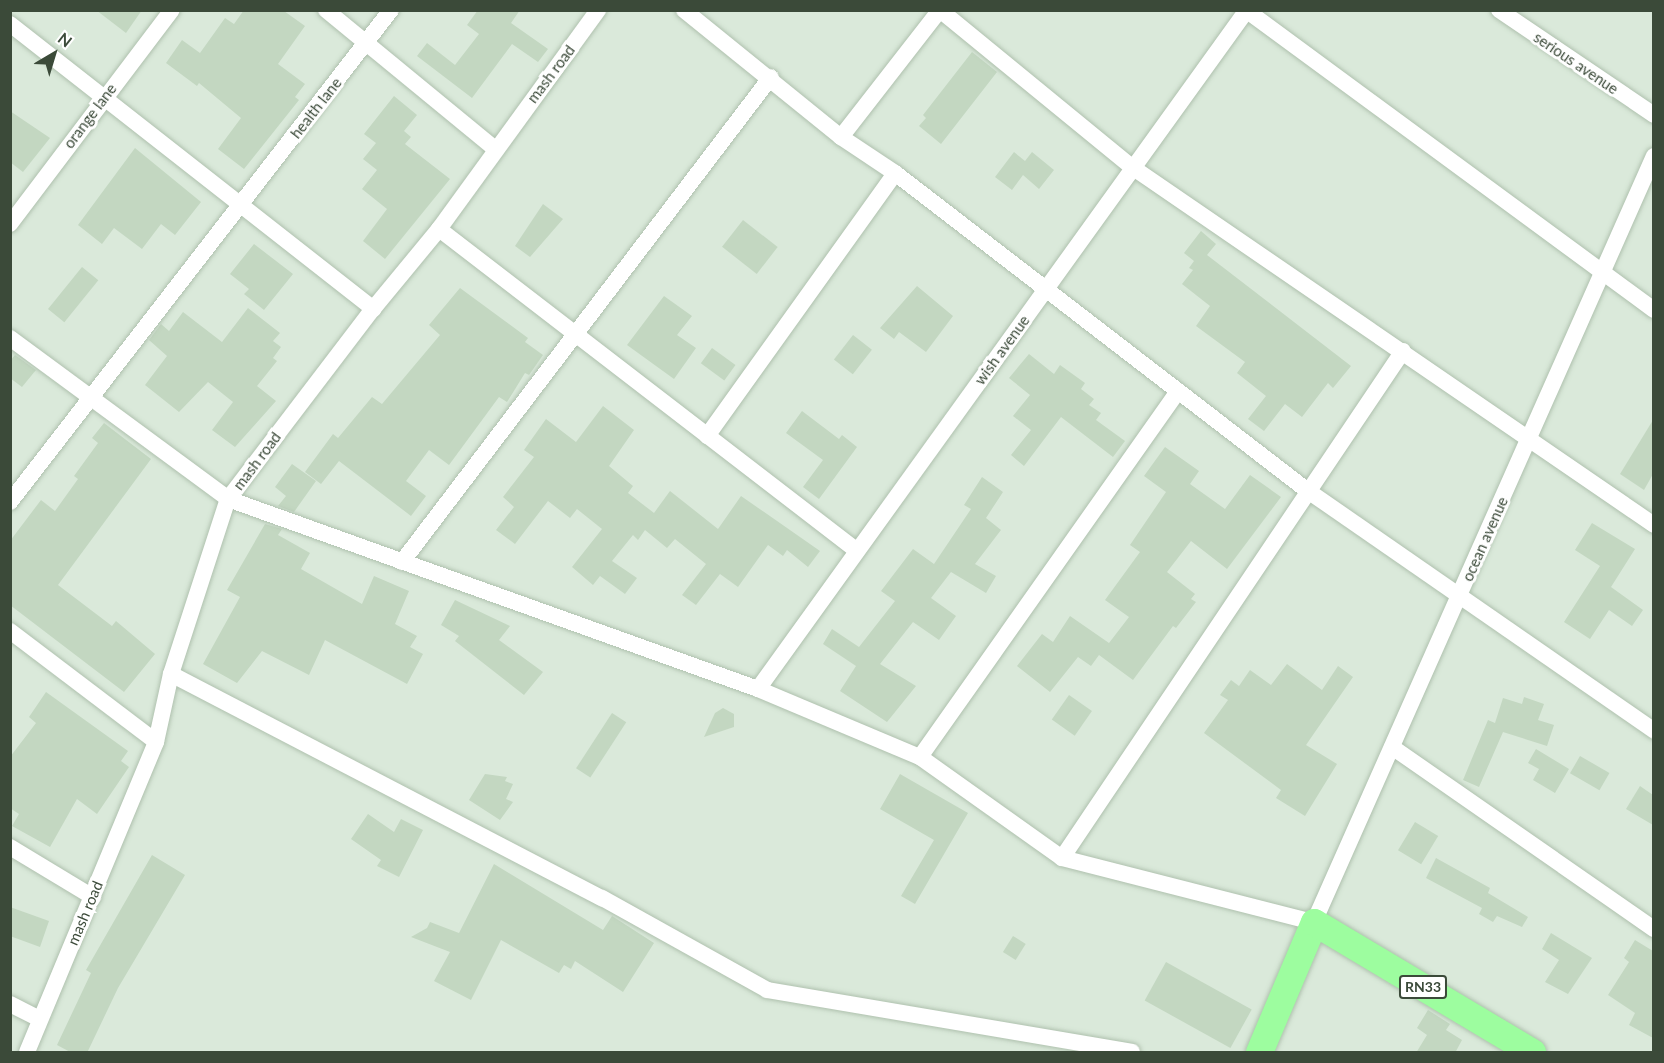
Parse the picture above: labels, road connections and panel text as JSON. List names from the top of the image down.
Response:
{
  "streets": {
    "main road": ["RN33"],
    "street": [
      "serious avenue",
      "mash road",
      "health lane",
      "orange lane",
      "wish avenue",
      "ocean avenue"
    ]
  },
  "crossings": [
    ["mash road", "RN33"],
    ["health lane", "RN33"],
    ["wish avenue", "RN33"],
    ["ocean avenue", "RN33"]
  ],
  "north": "top right"
}
